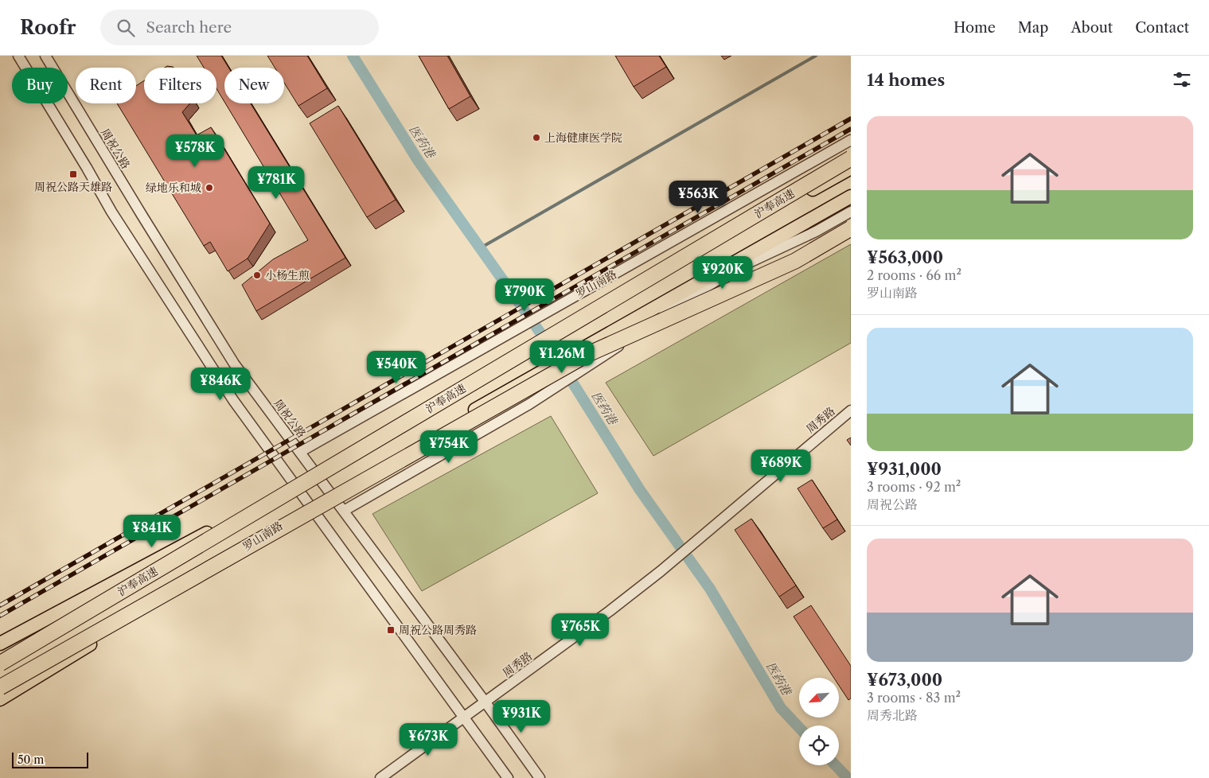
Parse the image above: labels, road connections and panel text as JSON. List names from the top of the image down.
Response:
{
  "streets": {
    "highway": ["沪奉高速"],
    "main road": ["罗山南路"],
    "street": ["周祝公路", "周秀路"]
  },
  "crossings": [
    ["周祝公路", "罗山南路"],
    ["周祝公路", "周秀路"]
  ],
  "water": ["医药港"],
  "places": {
    "other": ["上海健康医学院", "绿地乐和城", "小杨生煎"],
    "transit": ["周祝公路天雄路", "周祝公路周秀路"]
  },
  "scale_bar": "50 m",
  "north": "bottom left",
  "page": {
    "header": "Roofr",
    "search": "Search here",
    "nav": [
      "Home",
      "Map",
      "About",
      "Contact"
    ],
    "heading": "14 homes",
    "chip": [
      "Buy",
      "Rent",
      "Filters",
      "New"
    ],
    "list": [
      {
        "name": "¥563,000",
        "note": "2 rooms · 66 m² · 罗山南路"
      },
      {
        "name": "¥931,000",
        "note": "3 rooms · 92 m² · 周祝公路"
      },
      {
        "name": "¥673,000",
        "note": "3 rooms · 83 m² · 周秀北路"
      }
    ],
    "price": [
      "¥578K",
      "¥781K",
      "¥563K",
      "¥920K",
      "¥790K",
      "¥1.26M",
      "¥540K",
      "¥846K",
      "¥754K",
      "¥689K",
      "¥841K",
      "¥765K",
      "¥931K",
      "¥673K"
    ],
    "scale": "50 m"
  }
}
